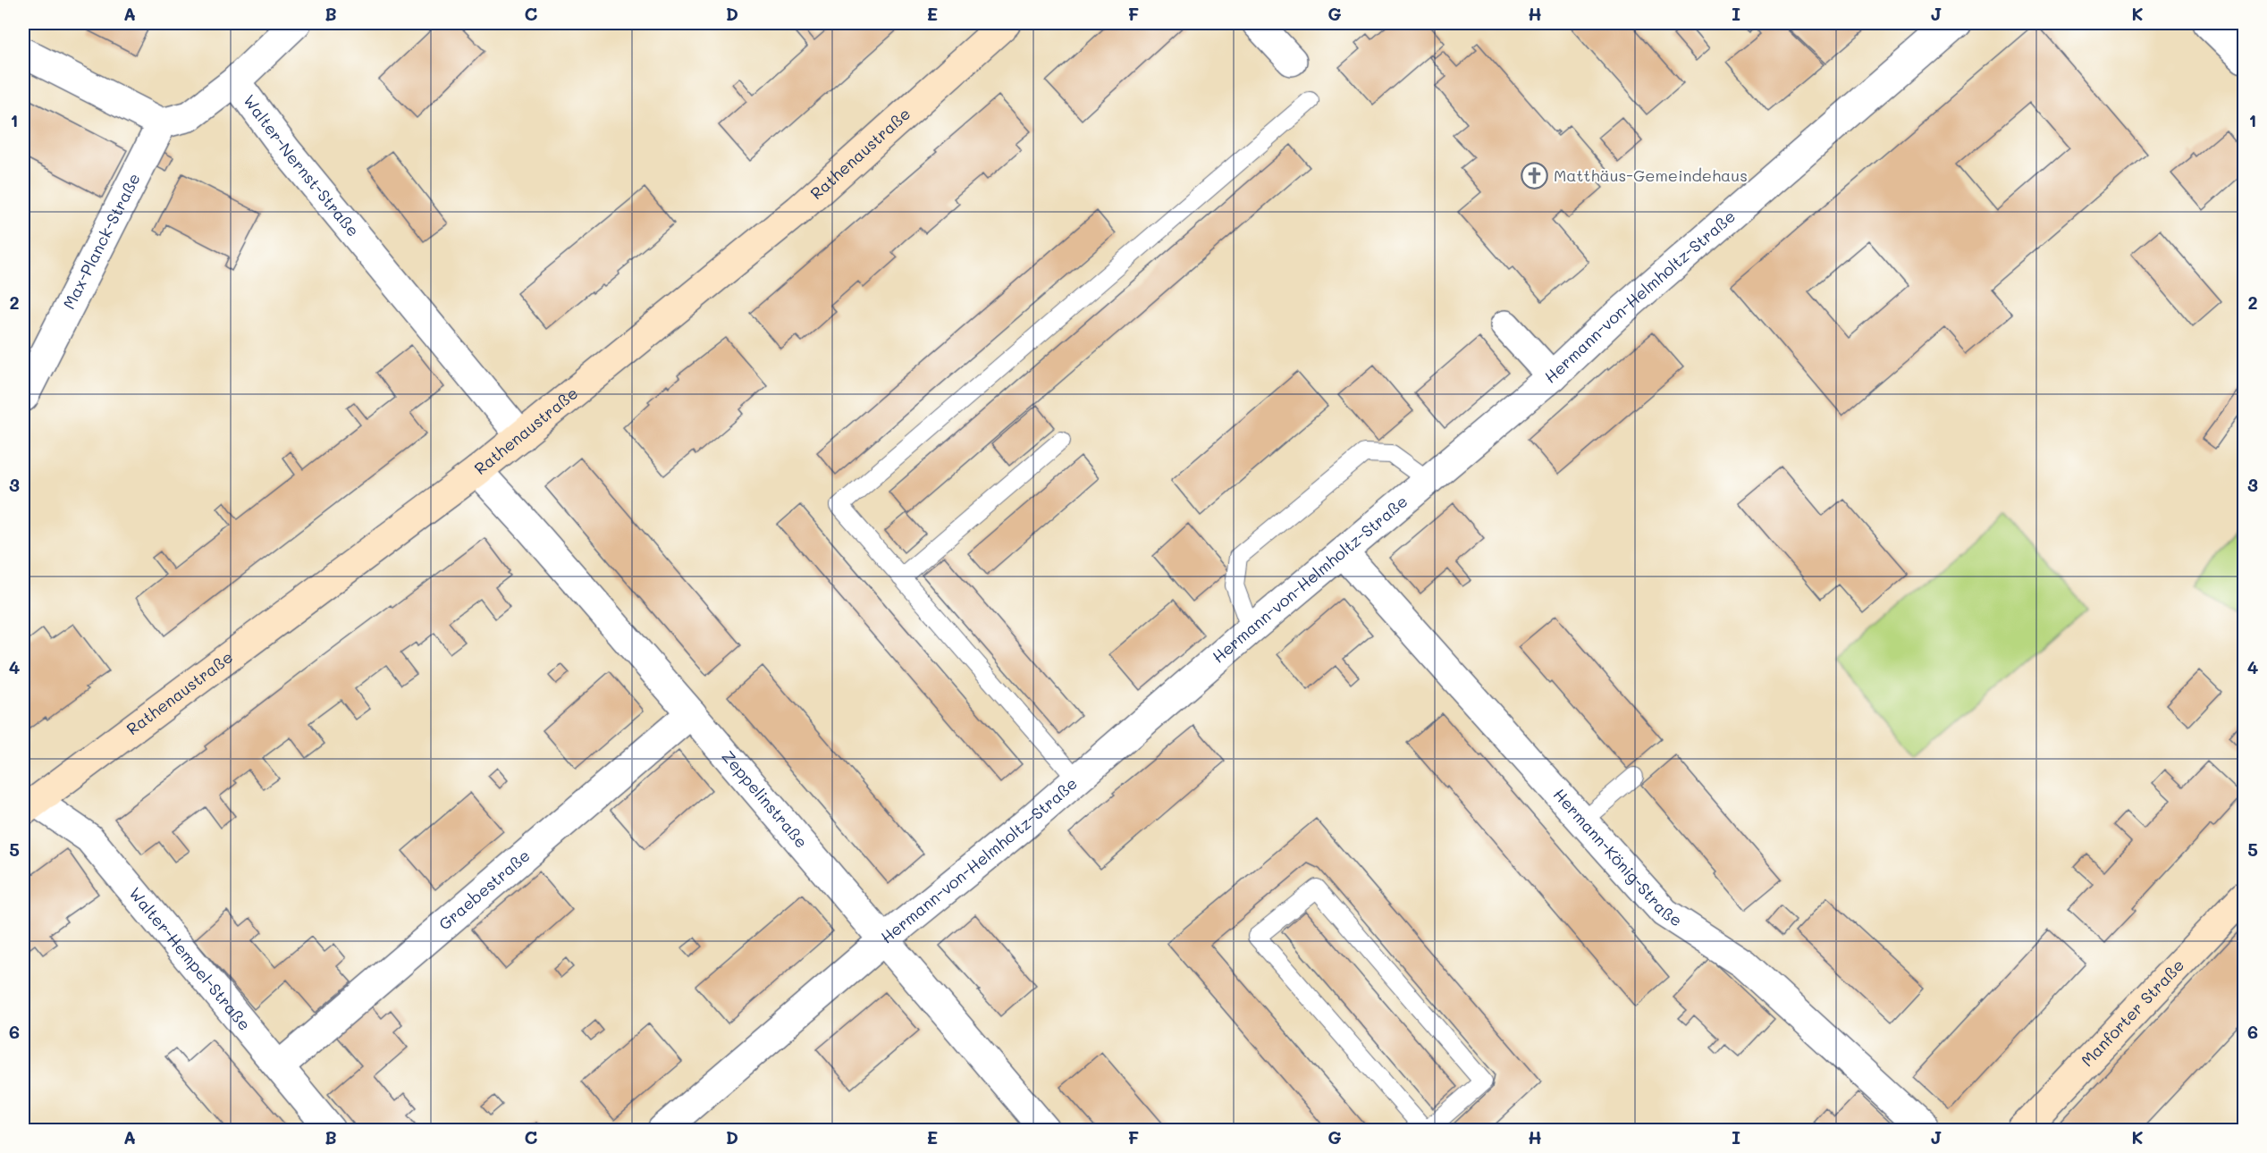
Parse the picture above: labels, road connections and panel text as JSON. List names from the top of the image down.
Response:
{
  "streets": {
    "main road": ["Rathenaustraße", "Manforter Straße"],
    "street": [
      "Walter-Nernst-Straße",
      "Max-Planck-Straße",
      "Hermann-von-Helmholtz-Straße",
      "Zeppelinstraße",
      "Hermann-König-Straße",
      "Graebestraße",
      "Walter-Hempel-Straße"
    ]
  },
  "crossings": [
    ["Rathenaustraße", "Walter-Nernst-Straße"],
    ["Rathenaustraße", "Zeppelinstraße"],
    ["Rathenaustraße", "Walter-Hempel-Straße"],
    ["Walter-Nernst-Straße", "Max-Planck-Straße"],
    ["Hermann-von-Helmholtz-Straße", "Zeppelinstraße"],
    ["Hermann-von-Helmholtz-Straße", "Hermann-König-Straße"],
    ["Zeppelinstraße", "Graebestraße"],
    ["Graebestraße", "Walter-Hempel-Straße"]
  ],
  "places": {
    "church": ["Matthäus-Gemeindehaus"]
  },
  "grid": {
    "columns": [
      "A",
      "B",
      "C",
      "D",
      "E",
      "F",
      "G",
      "H",
      "I",
      "J",
      "K"
    ],
    "rows": [
      "1",
      "2",
      "3",
      "4",
      "5",
      "6"
    ]
  }
}
